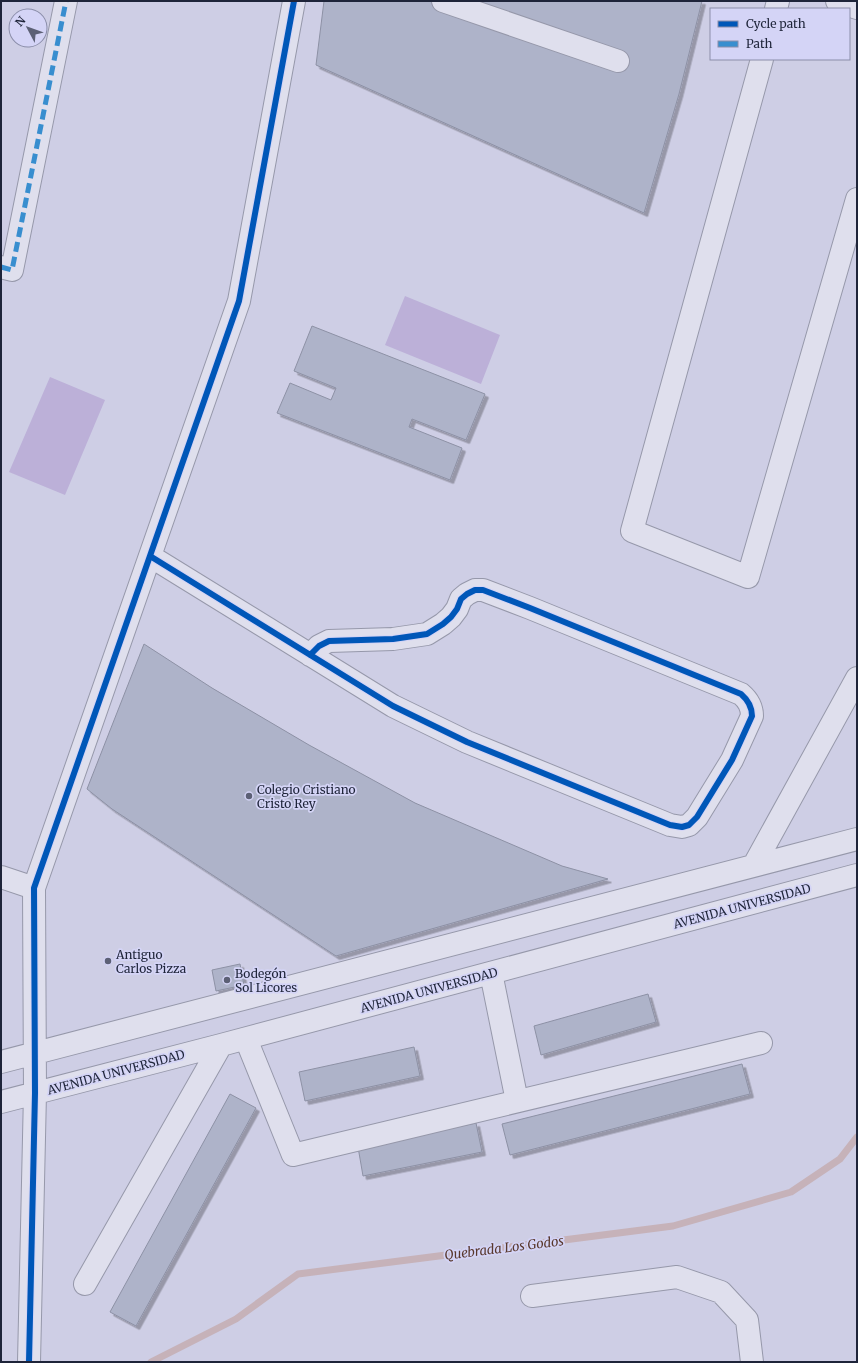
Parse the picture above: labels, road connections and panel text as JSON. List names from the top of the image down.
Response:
{
  "streets": {
    "street": ["AVENIDA UNIVERSIDAD"]
  },
  "water": ["Quebrada Los Godos"],
  "places": ["Colegio Cristiano Cristo Rey", "Antiguo Carlos Pizza", "Bodegón Sol Licores"],
  "legend": ["Cycle path", "Path"],
  "north": "top left"
}
